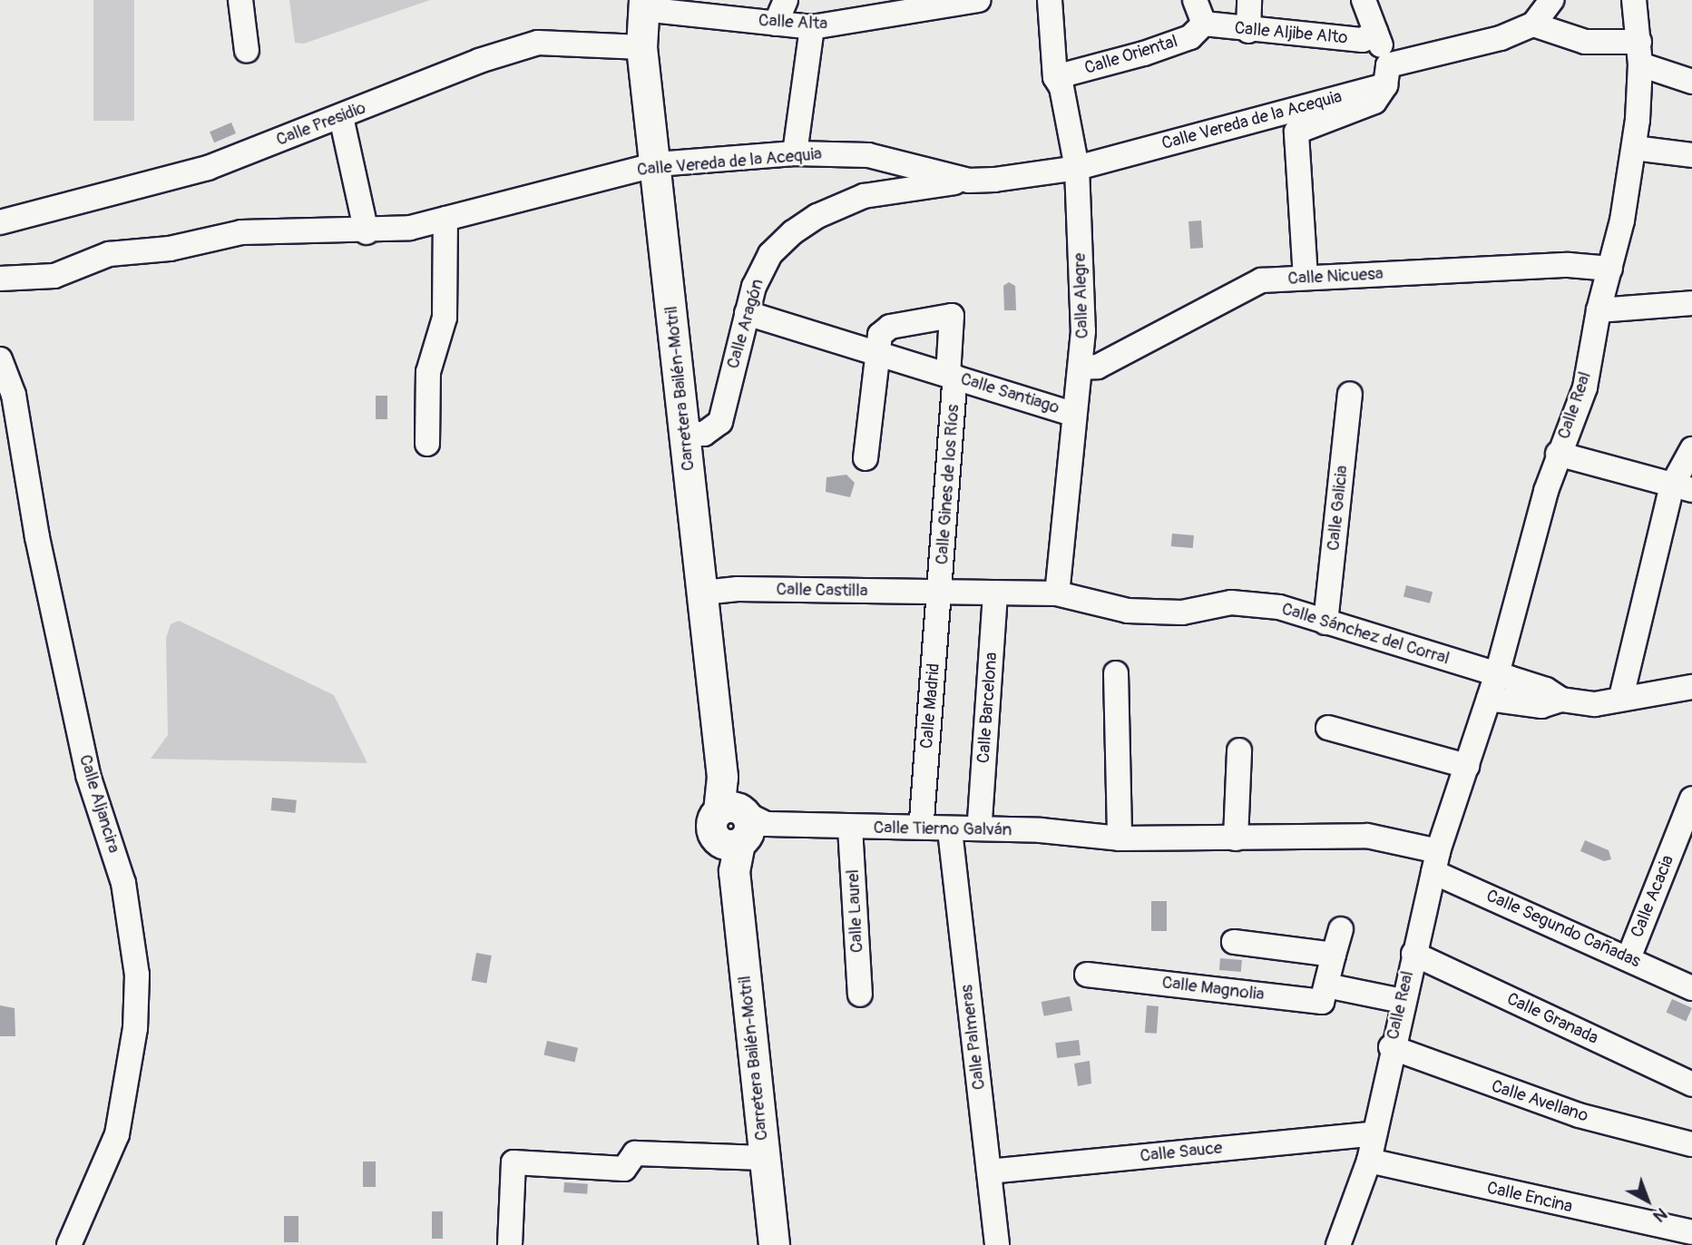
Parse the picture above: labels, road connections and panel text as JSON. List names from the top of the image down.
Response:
{
  "streets": {
    "main road": ["Carretera Bailén-Motril"],
    "street": [
      "Calle Alta",
      "Calle Aljibe Alto",
      "Calle Oriental",
      "Calle Vereda de la Acequia",
      "Calle Presidio",
      "Calle Nicuesa",
      "Calle Alegre",
      "Calle Aragón",
      "Calle Santiago",
      "Calle Real",
      "Calle Gines de los Ríos",
      "Calle Galicia",
      "Calle Castilla",
      "Calle Sánchez del Corral",
      "Calle Madrid",
      "Calle Barcelona",
      "Calle Aljancira",
      "Calle Tierno Galván",
      "Calle Acacia",
      "Calle Laurel",
      "Calle Segundo Cañadas",
      "Calle Magnolia",
      "Calle Granada",
      "Calle Palmeras",
      "Calle Avellano",
      "Calle Sauce",
      "Calle Encina"
    ]
  },
  "crossings": [
    ["Calle Alta", "Carretera Bailén-Motril"],
    ["Calle Aljibe Alto", "Calle Oriental"],
    ["Calle Oriental", "Calle Alegre"],
    ["Calle Vereda de la Acequia", "Calle Alegre"],
    ["Calle Vereda de la Acequia", "Calle Aragón"],
    ["Calle Vereda de la Acequia", "Carretera Bailén-Motril"],
    ["Calle Presidio", "Carretera Bailén-Motril"],
    ["Calle Nicuesa", "Calle Alegre"],
    ["Calle Nicuesa", "Calle Real"],
    ["Calle Alegre", "Calle Santiago"],
    ["Calle Alegre", "Calle Sánchez del Corral"],
    ["Calle Aragón", "Carretera Bailén-Motril"],
    ["Calle Aragón", "Calle Santiago"],
    ["Carretera Bailén-Motril", "Calle Castilla"],
    ["Carretera Bailén-Motril", "Calle Tierno Galván"],
    ["Calle Santiago", "Calle Gines de los Ríos"],
    ["Calle Real", "Calle Sánchez del Corral"],
    ["Calle Real", "Calle Tierno Galván"],
    ["Calle Real", "Calle Segundo Cañadas"],
    ["Calle Real", "Calle Granada"],
    ["Calle Real", "Calle Avellano"],
    ["Calle Real", "Calle Sauce"],
    ["Calle Real", "Calle Encina"],
    ["Calle Gines de los Ríos", "Calle Castilla"],
    ["Calle Gines de los Ríos", "Calle Sánchez del Corral"],
    ["Calle Gines de los Ríos", "Calle Madrid"],
    ["Calle Galicia", "Calle Sánchez del Corral"],
    ["Calle Castilla", "Calle Sánchez del Corral"],
    ["Calle Castilla", "Calle Madrid"],
    ["Calle Sánchez del Corral", "Calle Madrid"],
    ["Calle Sánchez del Corral", "Calle Barcelona"],
    ["Calle Tierno Galván", "Calle Laurel"],
    ["Calle Tierno Galván", "Calle Segundo Cañadas"],
    ["Calle Tierno Galván", "Calle Palmeras"],
    ["Calle Acacia", "Calle Segundo Cañadas"],
    ["Calle Palmeras", "Calle Sauce"]
  ],
  "north": "bottom right"
}
